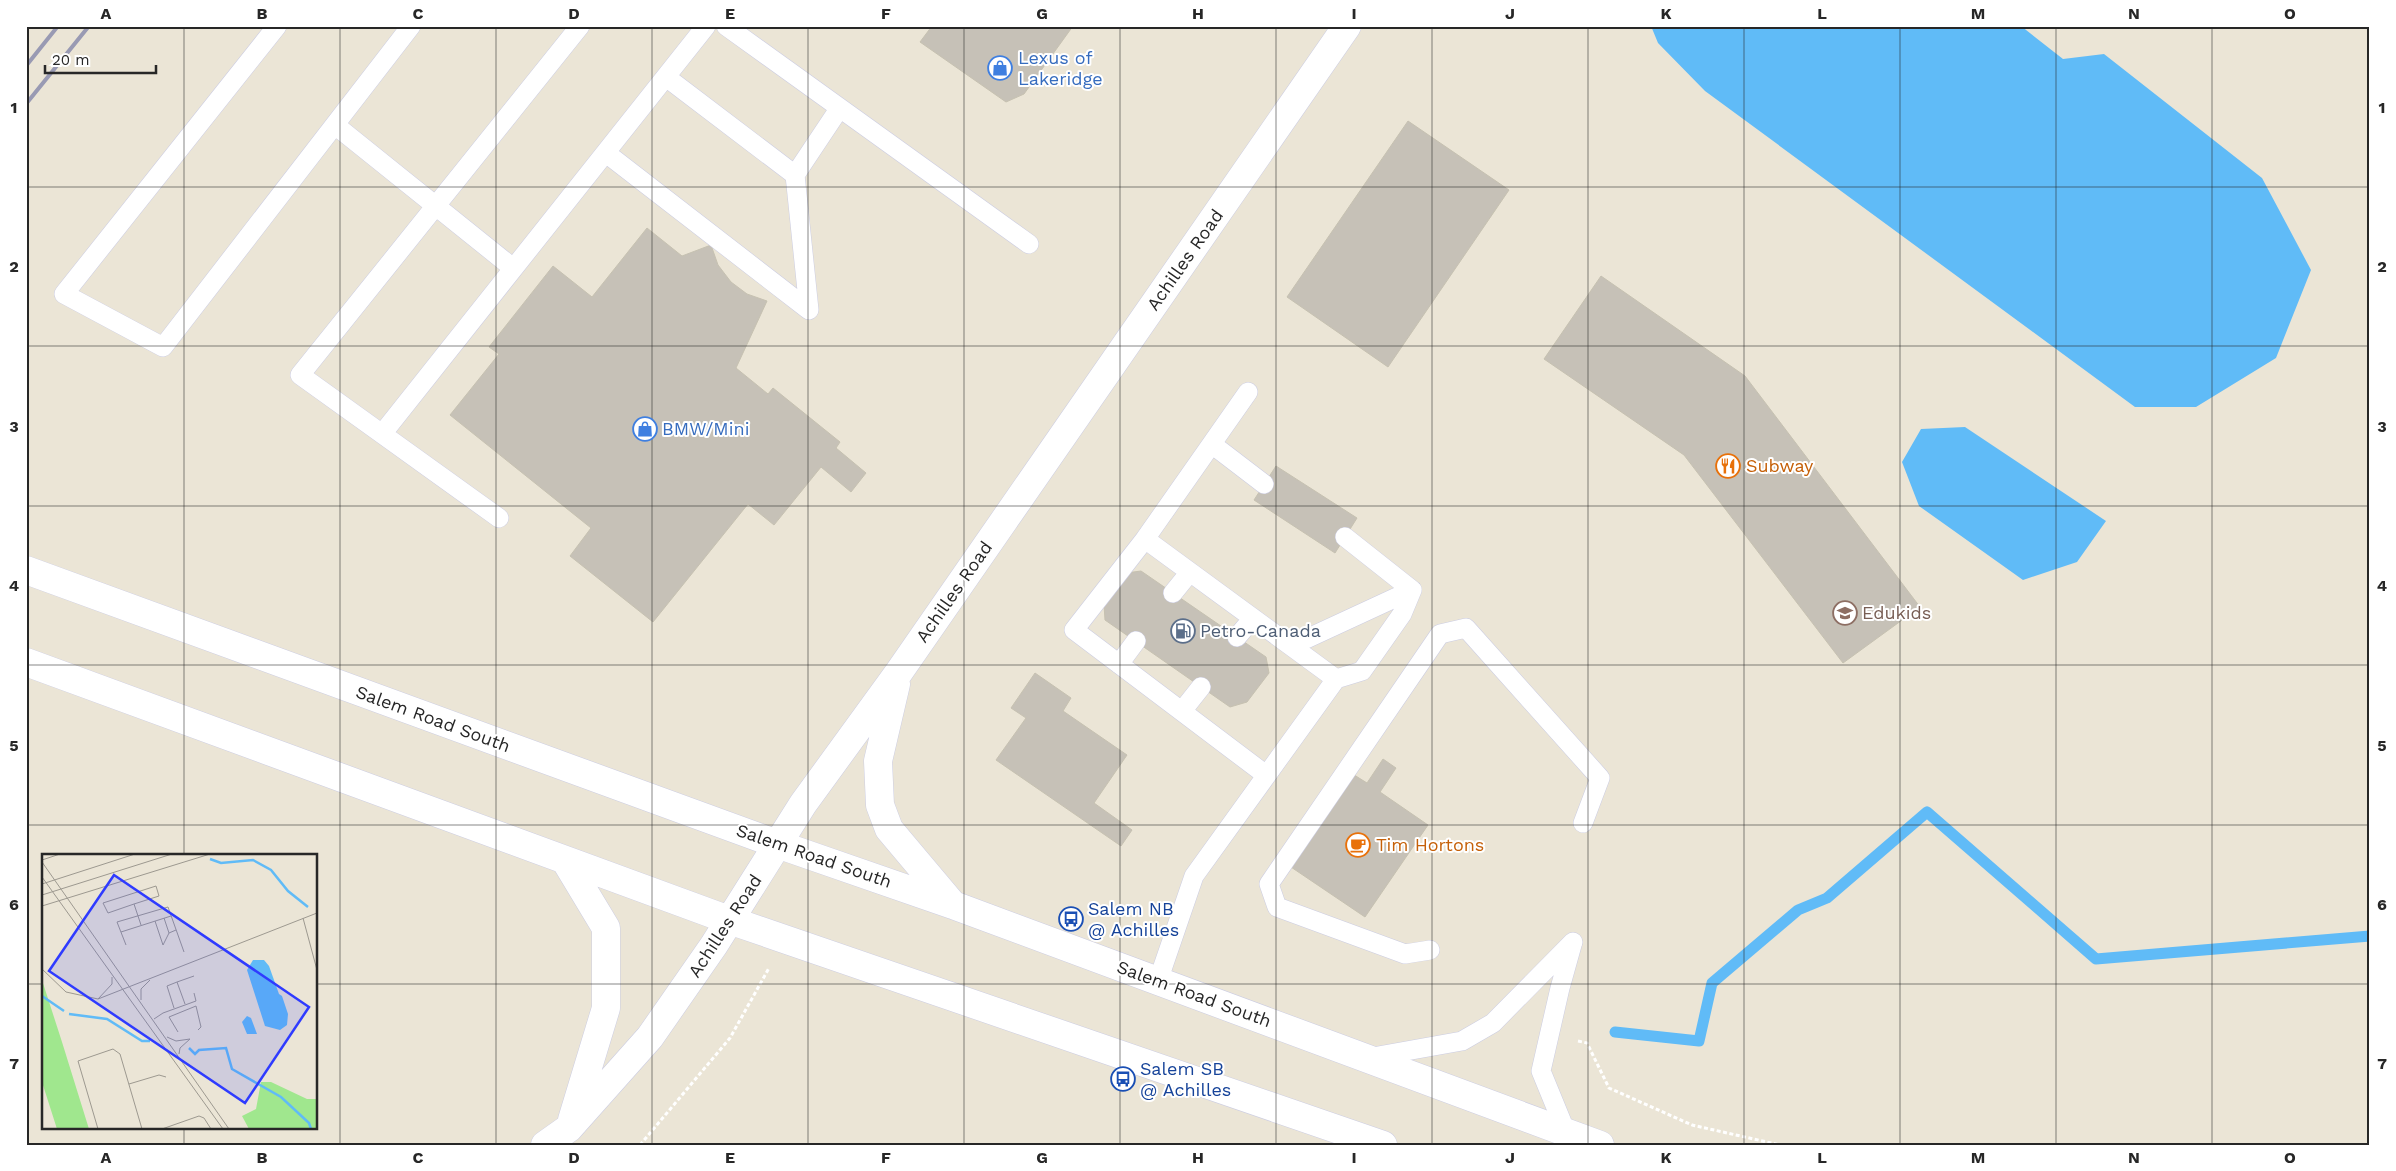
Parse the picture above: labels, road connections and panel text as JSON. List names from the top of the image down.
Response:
{
  "streets": {
    "main road": ["Achilles Road", "Salem Road South"]
  },
  "crossings": [
    ["Achilles Road", "Salem Road South"]
  ],
  "places": {
    "shop": ["Lexus of Lakeridge", "BMW/Mini"],
    "restaurant": ["Subway"],
    "school or university": ["Edukids"],
    "fuel station": ["Petro-Canada"],
    "cafe": ["Tim Hortons"],
    "bus stop": ["Salem NB @ Achilles", "Salem SB @ Achilles"]
  },
  "scale_bar": "20 m",
  "grid": {
    "columns": [
      "A",
      "B",
      "C",
      "D",
      "E",
      "F",
      "G",
      "H",
      "I",
      "J",
      "K",
      "L",
      "M",
      "N",
      "O"
    ],
    "rows": [
      "1",
      "2",
      "3",
      "4",
      "5",
      "6",
      "7"
    ]
  }
}
